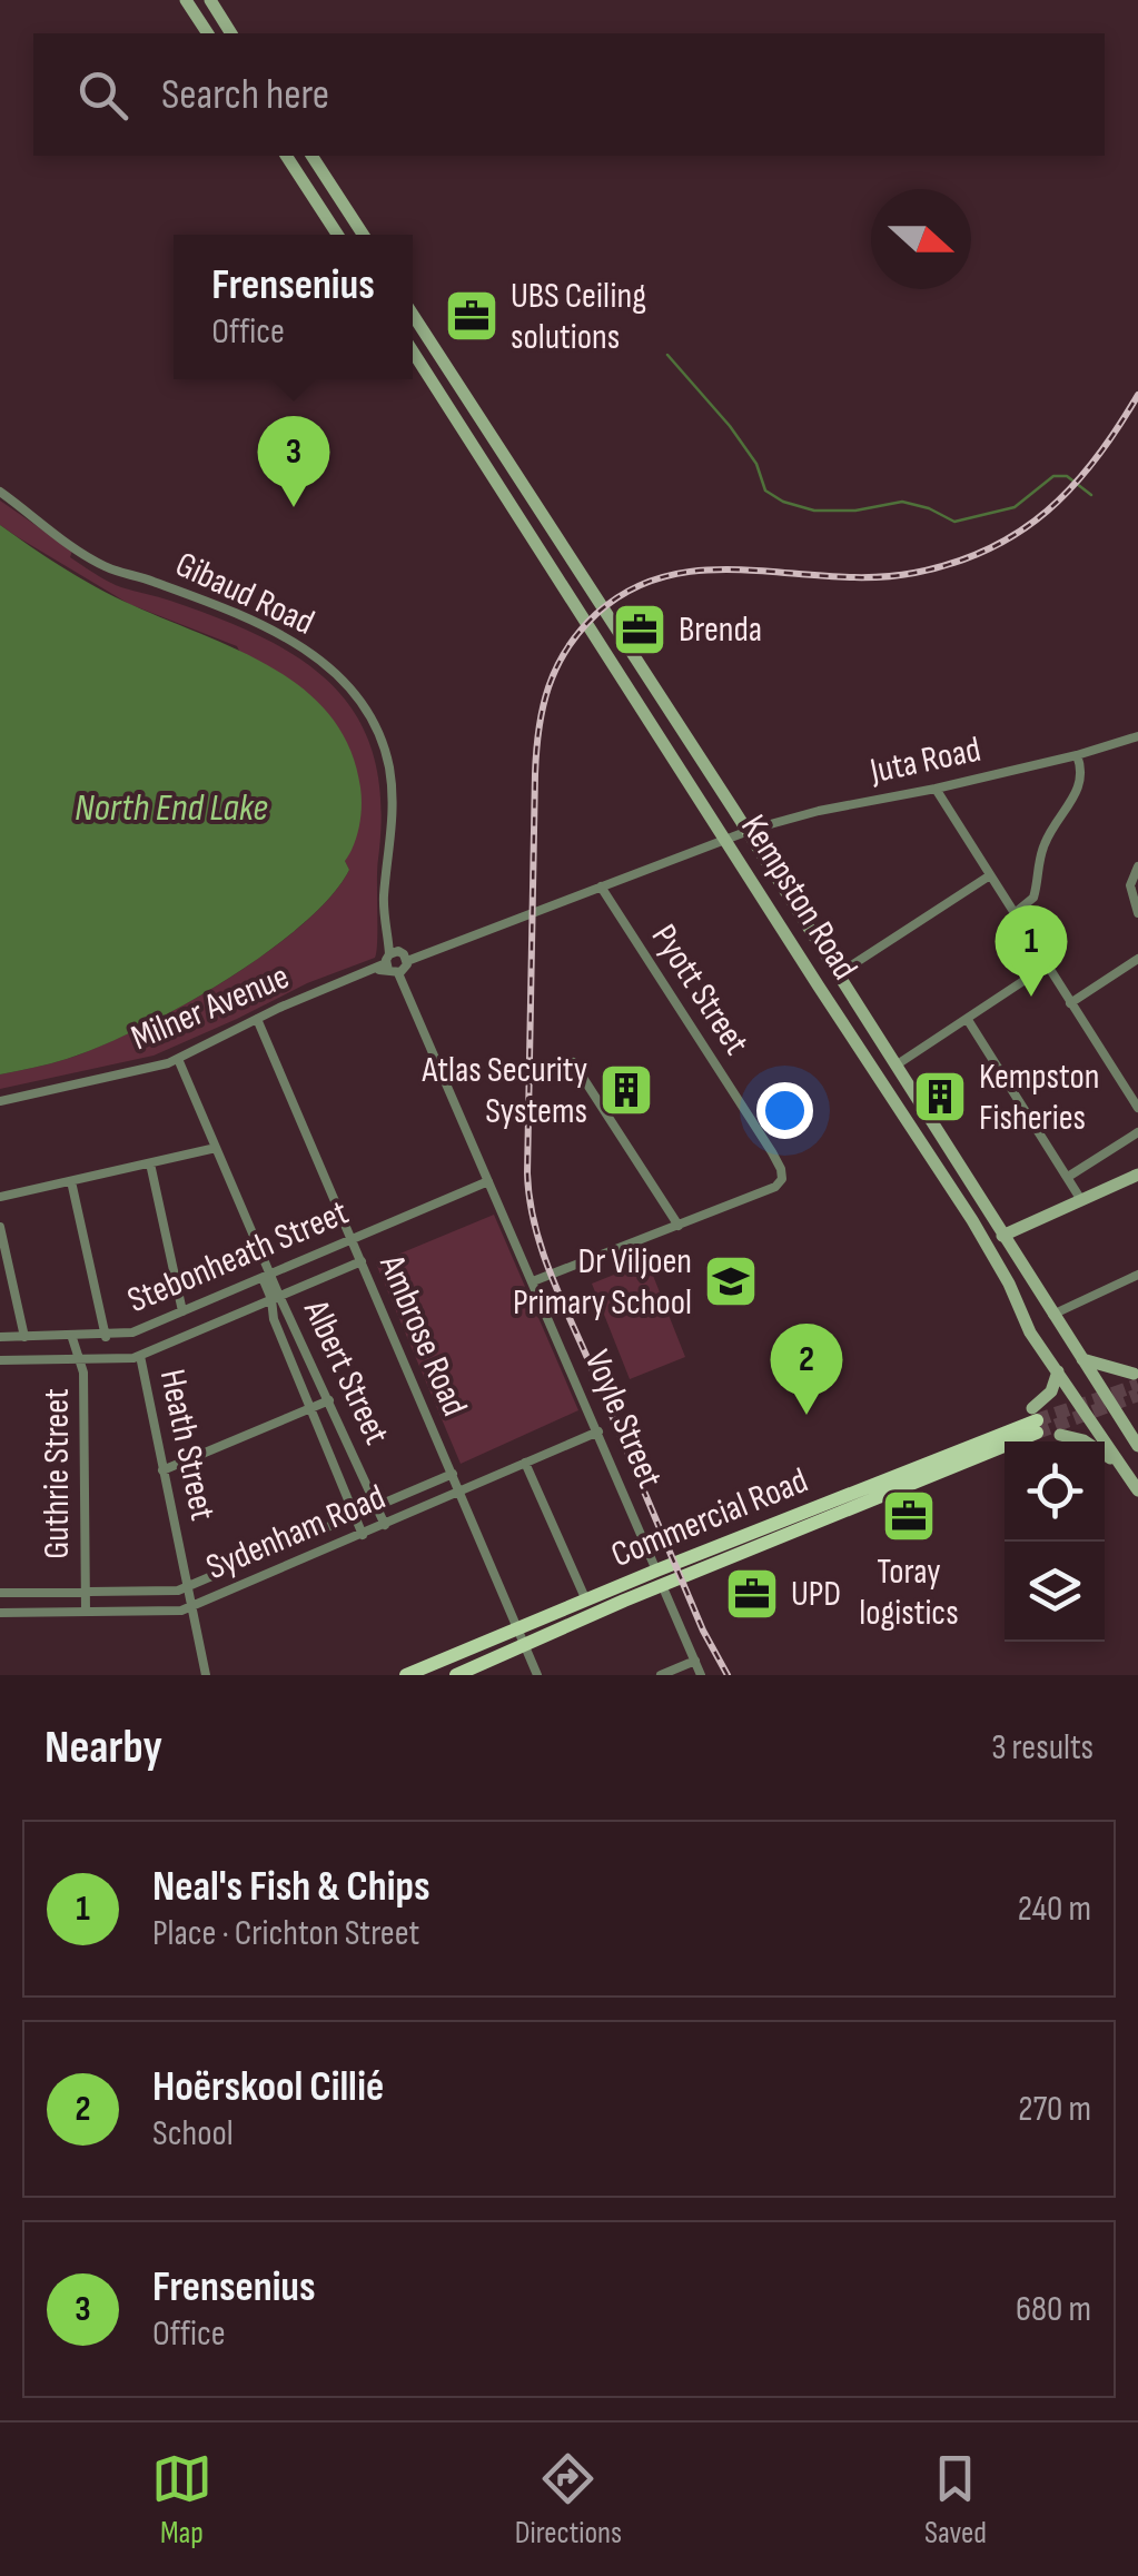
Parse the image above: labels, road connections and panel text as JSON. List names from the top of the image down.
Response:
{
  "streets": {
    "main road": ["Kempston Road", "Commercial Road"],
    "street": [
      "Gibaud Road",
      "Juta Road",
      "Pyott Street",
      "Milner Avenue",
      "Stebonheath Street",
      "Ambrose Road",
      "Albert Street",
      "Voyle Street",
      "Heath Street",
      "Guthrie Street",
      "Sydenham Road"
    ]
  },
  "crossings": [
    ["Gibaud Road", "Milner Avenue"],
    ["Gibaud Road", "Voyle Street"],
    ["Juta Road", "Kempston Road"],
    ["Juta Road", "Milner Avenue"],
    ["Kempston Road", "Milner Avenue"],
    ["Pyott Street", "Milner Avenue"],
    ["Pyott Street", "Voyle Street"],
    ["Milner Avenue", "Ambrose Road"],
    ["Milner Avenue", "Albert Street"],
    ["Milner Avenue", "Voyle Street"],
    ["Stebonheath Street", "Ambrose Road"],
    ["Stebonheath Street", "Albert Street"],
    ["Stebonheath Street", "Voyle Street"],
    ["Stebonheath Street", "Heath Street"],
    ["Stebonheath Street", "Guthrie Street"],
    ["Ambrose Road", "Commercial Road"],
    ["Ambrose Road", "Sydenham Road"],
    ["Albert Street", "Sydenham Road"],
    ["Voyle Street", "Commercial Road"],
    ["Voyle Street", "Sydenham Road"],
    ["Heath Street", "Sydenham Road"],
    ["Guthrie Street", "Sydenham Road"]
  ],
  "water": ["North End Lake"],
  "places": {
    "office": [
      "UBS Ceiling solutions",
      "Brenda",
      "Toray logistics",
      "UPD"
    ],
    "building": ["Atlas Security Systems", "Kempston Fisheries"],
    "school or university": ["Dr Viljoen Primary School"]
  },
  "north": "right",
  "page": {
    "search": "Search here",
    "popup": ["Frensenius", "Office"],
    "pins": ["3", "1", "2"],
    "heading": ["Nearby", "3 results"],
    "list": [
      {
        "mark": "1",
        "name": "Neal's Fish & Chips",
        "note": "Place · Crichton Street",
        "value": "240 m"
      },
      {
        "mark": "2",
        "name": "Hoërskool Cillié",
        "note": "School",
        "value": "270 m"
      },
      {
        "mark": "3",
        "name": "Frensenius",
        "note": "Office",
        "value": "680 m"
      }
    ],
    "nav": ["Map", "Directions", "Saved"]
  }
}
